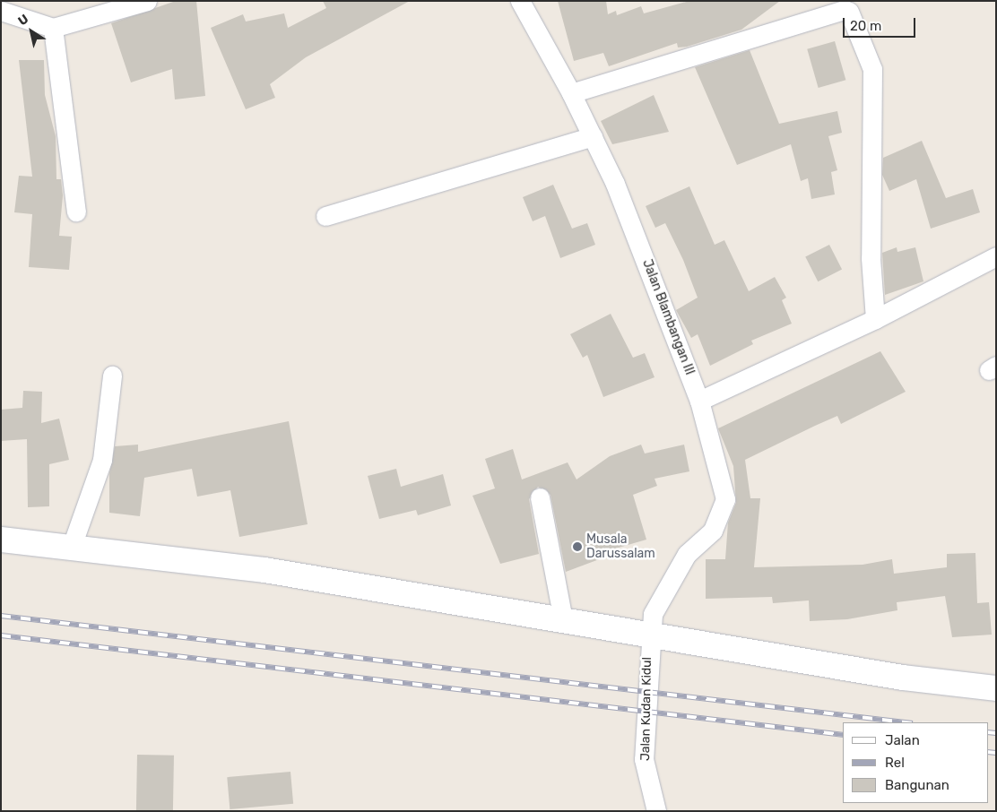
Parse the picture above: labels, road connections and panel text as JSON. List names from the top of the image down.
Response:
{
  "streets": {
    "street": ["Jalan Blambangan III", "Jalan Kudan Kidul"]
  },
  "crossings": [
    ["Jalan Blambangan III", "Jalan Kudan Kidul"]
  ],
  "places": ["Musala Darussalam"],
  "legend": ["Jalan", "Rel", "Bangunan"],
  "scale_bar": "20 m",
  "north": "top left"
}
